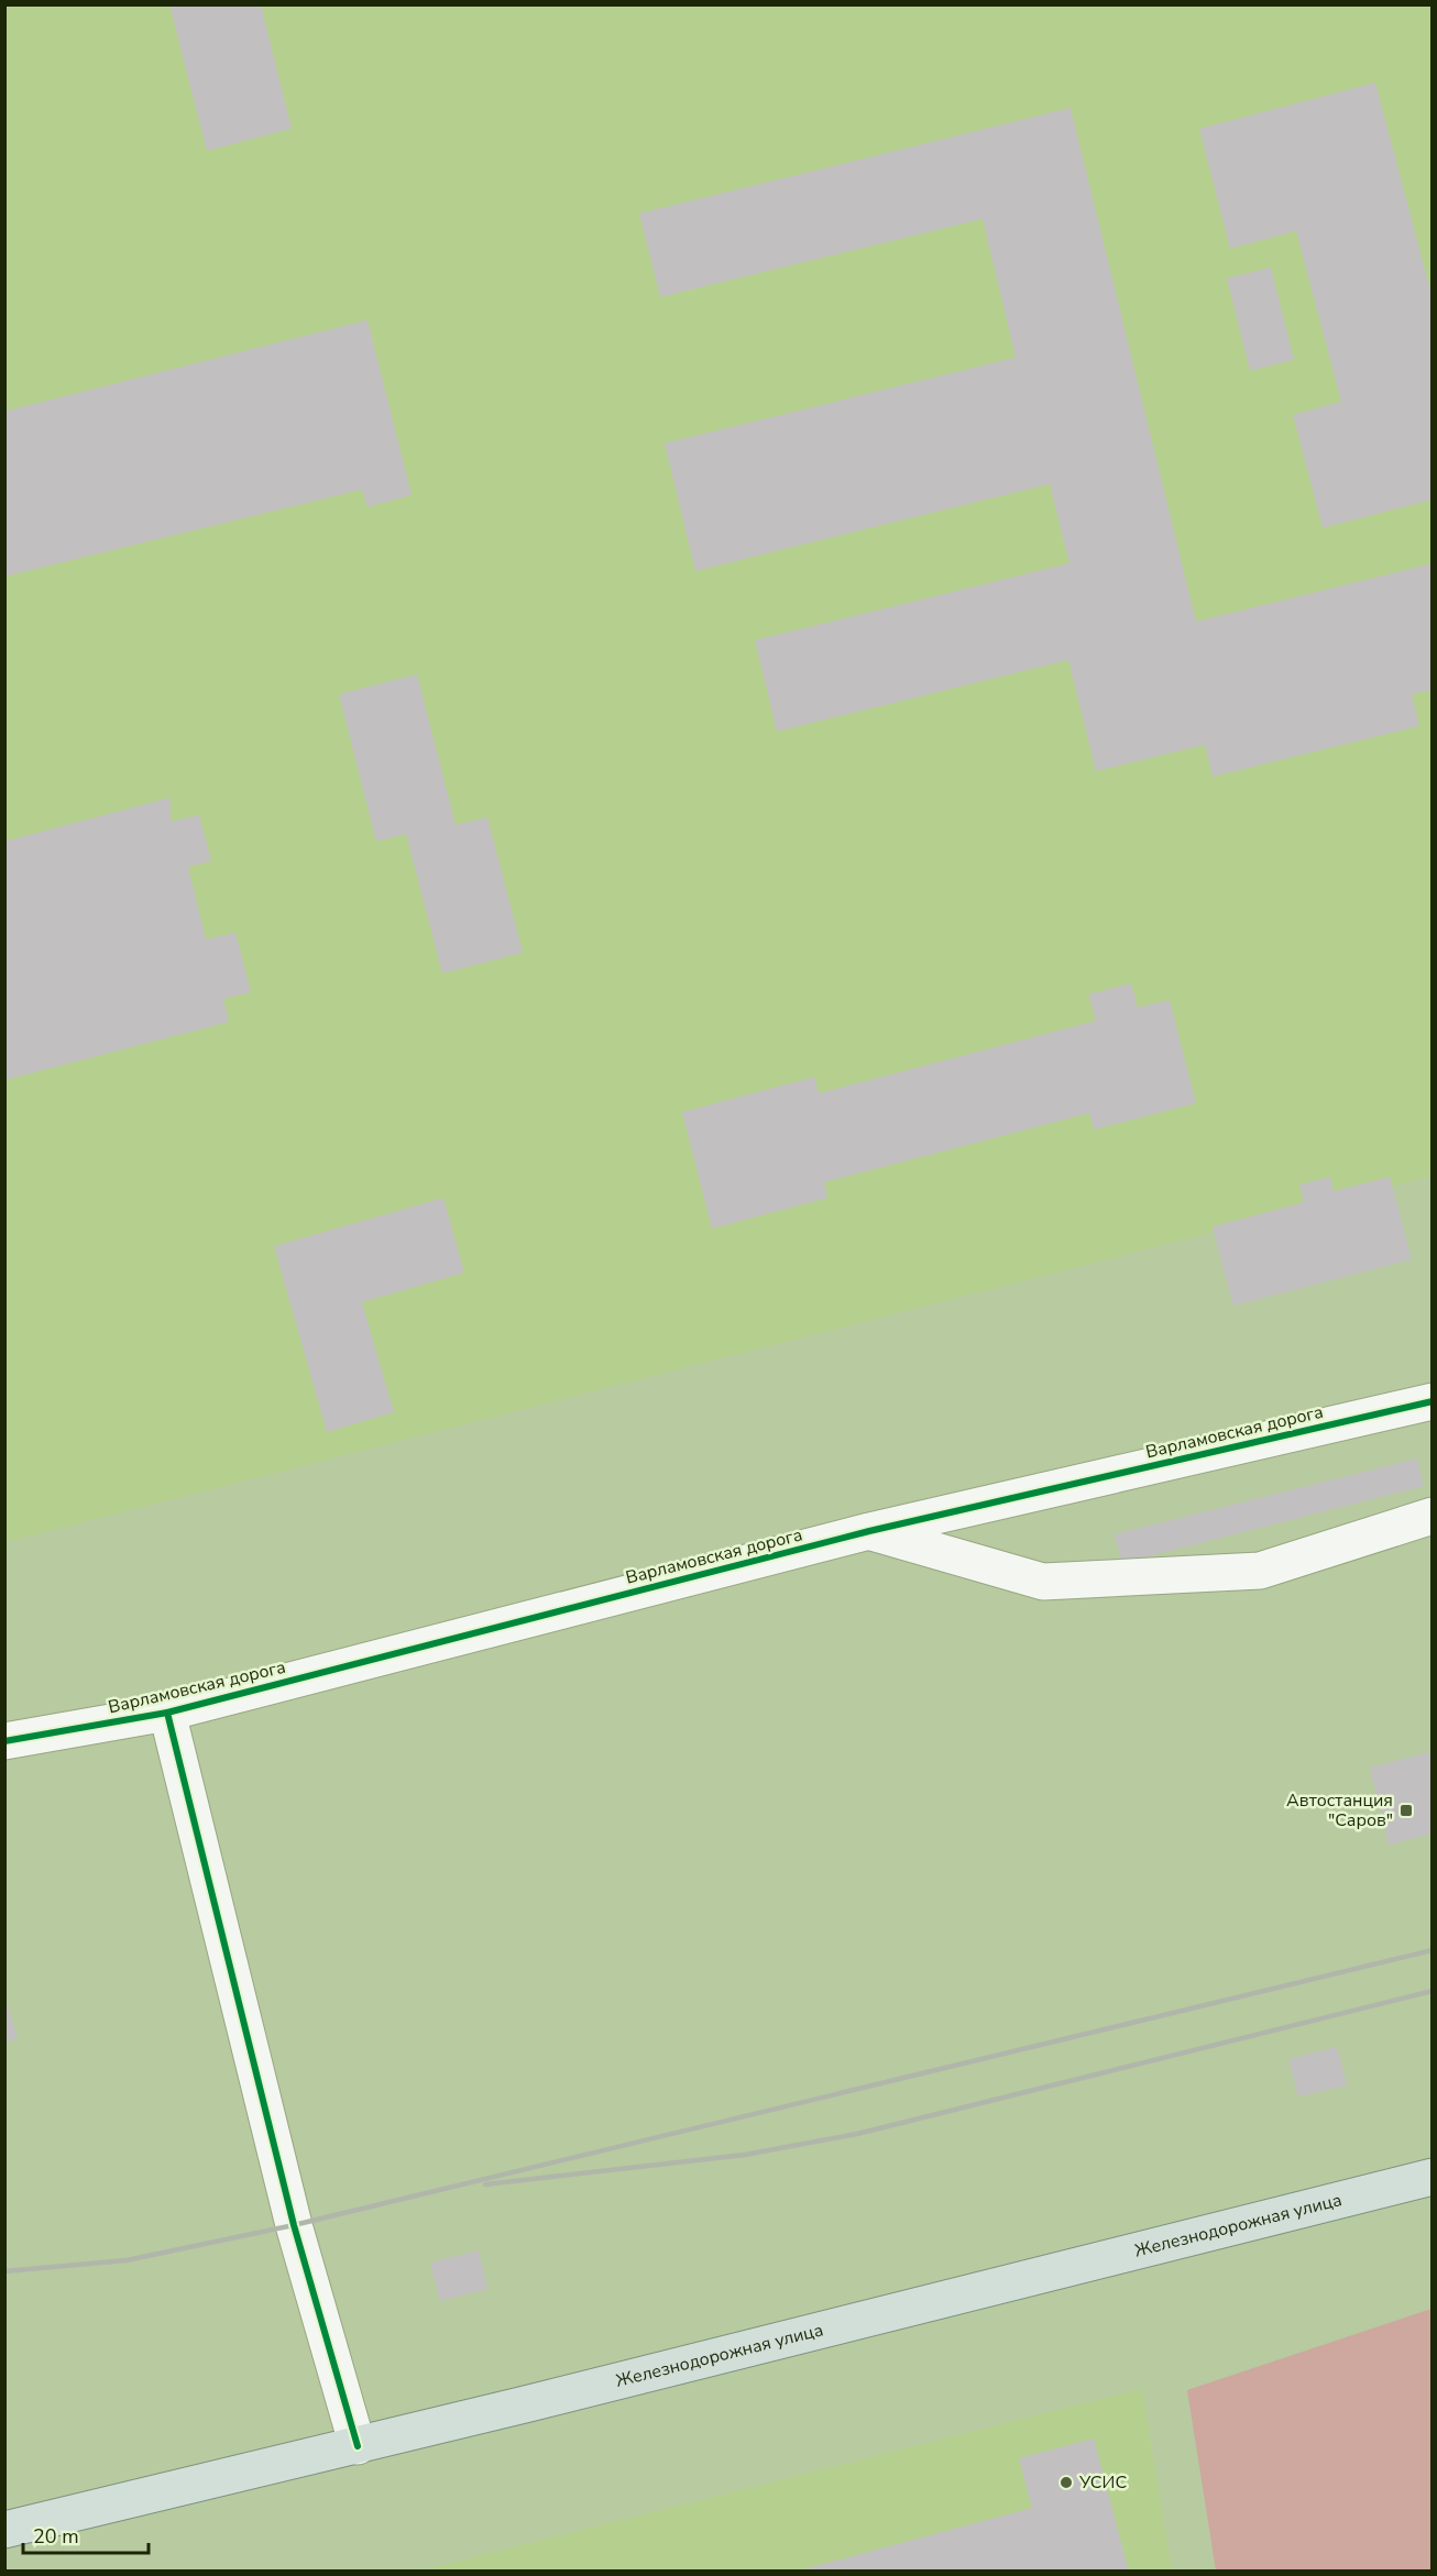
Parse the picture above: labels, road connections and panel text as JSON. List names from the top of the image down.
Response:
{
  "streets": {
    "main road": ["Железнодорожная улица"],
    "street": ["Варламовская дорога"]
  },
  "places": {
    "transit": ["Автостанция \"Саров\""],
    "other": ["УСИС"]
  },
  "scale_bar": "20 m"
}
